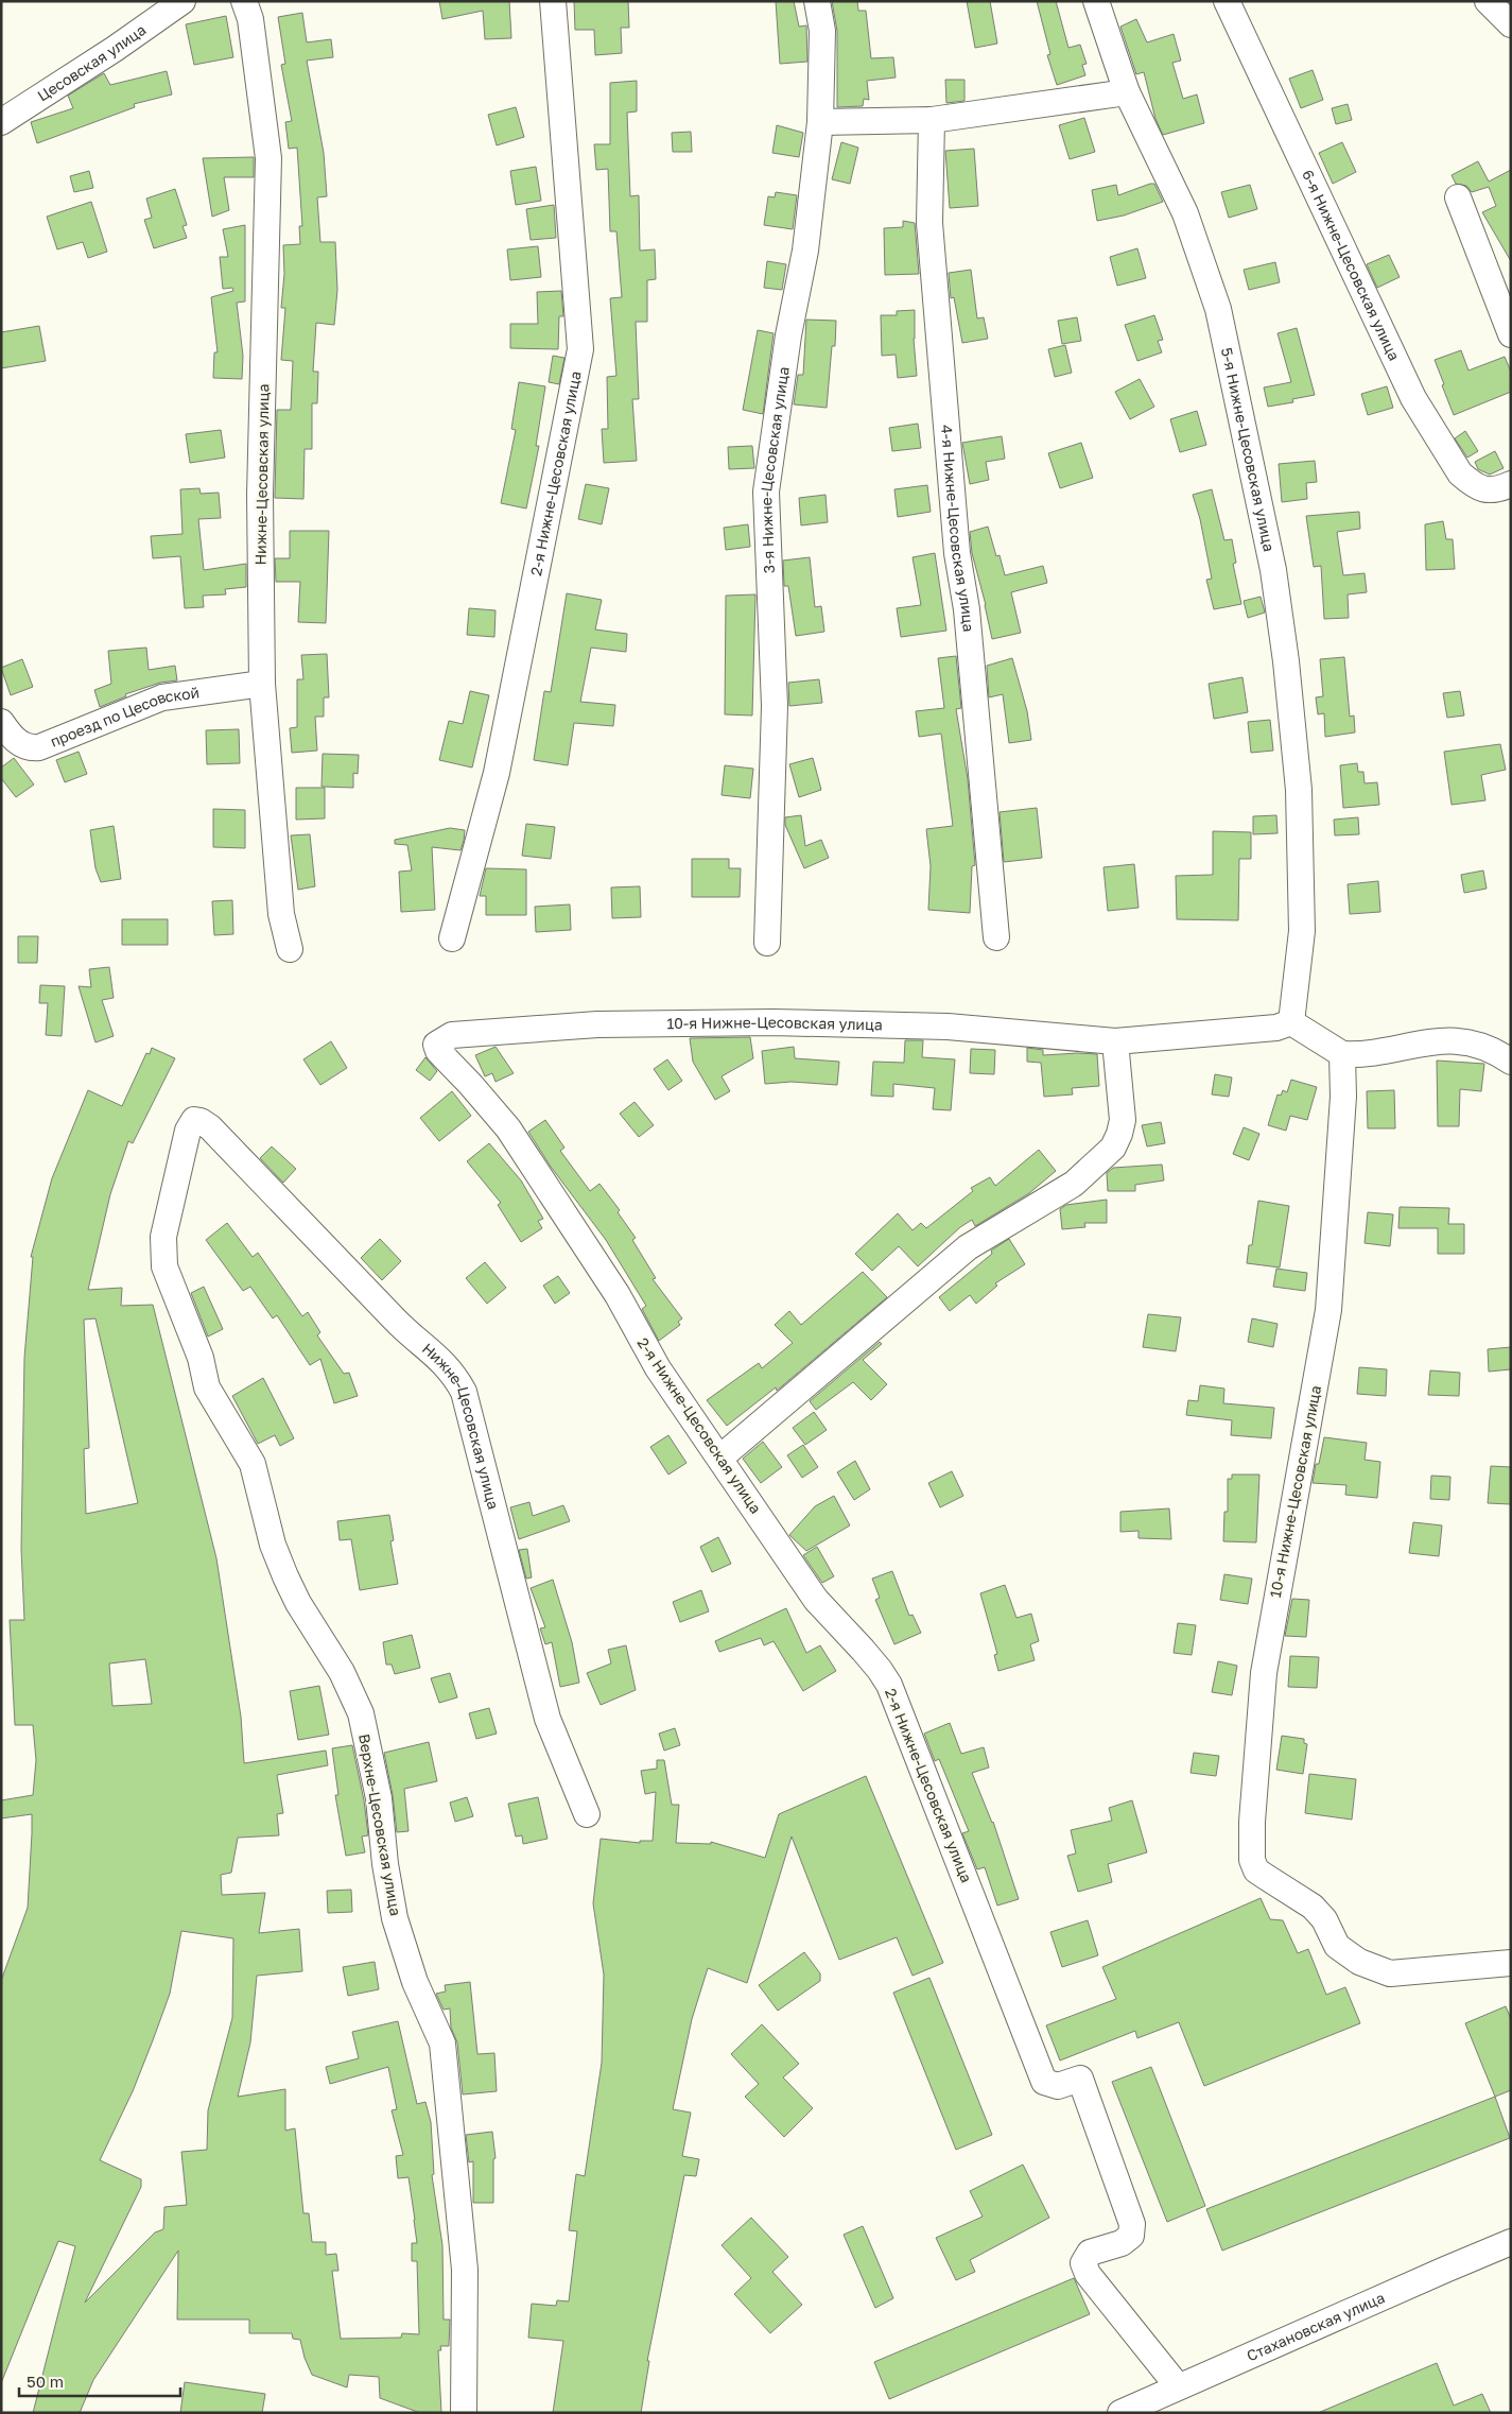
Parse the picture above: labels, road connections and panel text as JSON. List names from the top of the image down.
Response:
{
  "streets": {
    "street": [
      "Цесовская улица",
      "6-я Нижне-Цесовская улица",
      "5-я Нижне-Цесовская улица",
      "3-я Нижне-Цесовская улица",
      "2-я Нижне-Цесовская улица",
      "Нижне-Цесовская улица",
      "4-я Нижне-Цесовская улица",
      "проезд по Цесовской",
      "10-я Нижне-Цесовская улица",
      "Верхне-Цесовская улица",
      "Стахановская улица"
    ]
  },
  "crossings": [
    ["5-я Нижне-Цесовская улица", "10-я Нижне-Цесовская улица"],
    ["2-я Нижне-Цесовская улица", "10-я Нижне-Цесовская улица"],
    ["2-я Нижне-Цесовская улица", "Стахановская улица"],
    ["Нижне-Цесовская улица", "проезд по Цесовской"],
    ["Нижне-Цесовская улица", "Верхне-Цесовская улица"]
  ],
  "scale_bar": "50 m"
}
